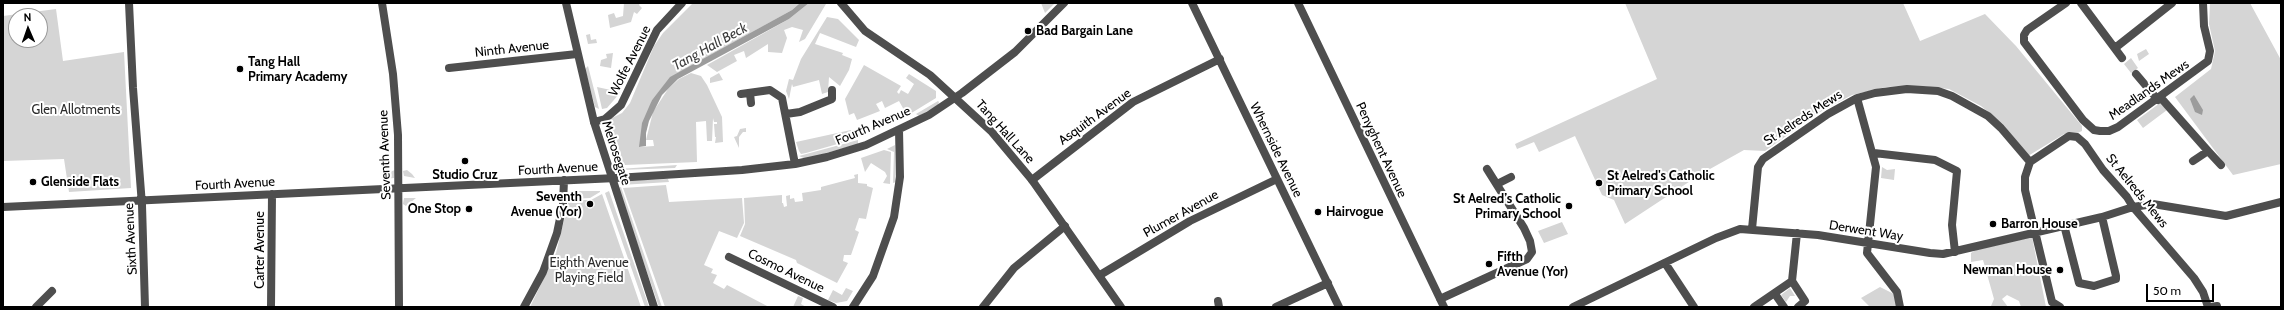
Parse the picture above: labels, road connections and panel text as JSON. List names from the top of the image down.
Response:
{
  "streets": {
    "street": [
      "Ninth Avenue",
      "Wolfe Avenue",
      "Meadlands Mews",
      "Asquith Avenue",
      "St Aelreds Mews",
      "Fourth Avenue",
      "Tang Hall Lane",
      "Whernside Avenue",
      "Penyghent Avenue",
      "Melrosegate",
      "Seventh Avenue",
      "Plumer Avenue",
      "Derwent Way",
      "Sixth Avenue",
      "Carter Avenue",
      "Cosmo Avenue"
    ]
  },
  "crossings": [
    ["Ninth Avenue", "Melrosegate"],
    ["Wolfe Avenue", "Melrosegate"],
    ["Asquith Avenue", "Tang Hall Lane"],
    ["Asquith Avenue", "Whernside Avenue"],
    ["St Aelreds Mews", "Derwent Way"],
    ["Fourth Avenue", "Tang Hall Lane"],
    ["Fourth Avenue", "Melrosegate"],
    ["Fourth Avenue", "Seventh Avenue"],
    ["Fourth Avenue", "Sixth Avenue"],
    ["Fourth Avenue", "Carter Avenue"],
    ["Tang Hall Lane", "Plumer Avenue"],
    ["Whernside Avenue", "Plumer Avenue"]
  ],
  "water": ["Tang Hall Beck"],
  "parks": ["Glen Allotments", "Eighth Avenue Playing Field"],
  "places": [
    "Bad Bargain Lane",
    "Tang Hall Primary Academy",
    "Studio Cruz",
    "Glenside Flats",
    "St Aelred's Catholic Primary School",
    "Seventh Avenue (Yor)",
    "St Aelred’s Catholic Primary School",
    "One Stop",
    "Hairvogue",
    "Barron House",
    "Fifth Avenue (Yor)",
    "Newman House"
  ],
  "scale_bar": "50 m",
  "north": "top"
}
